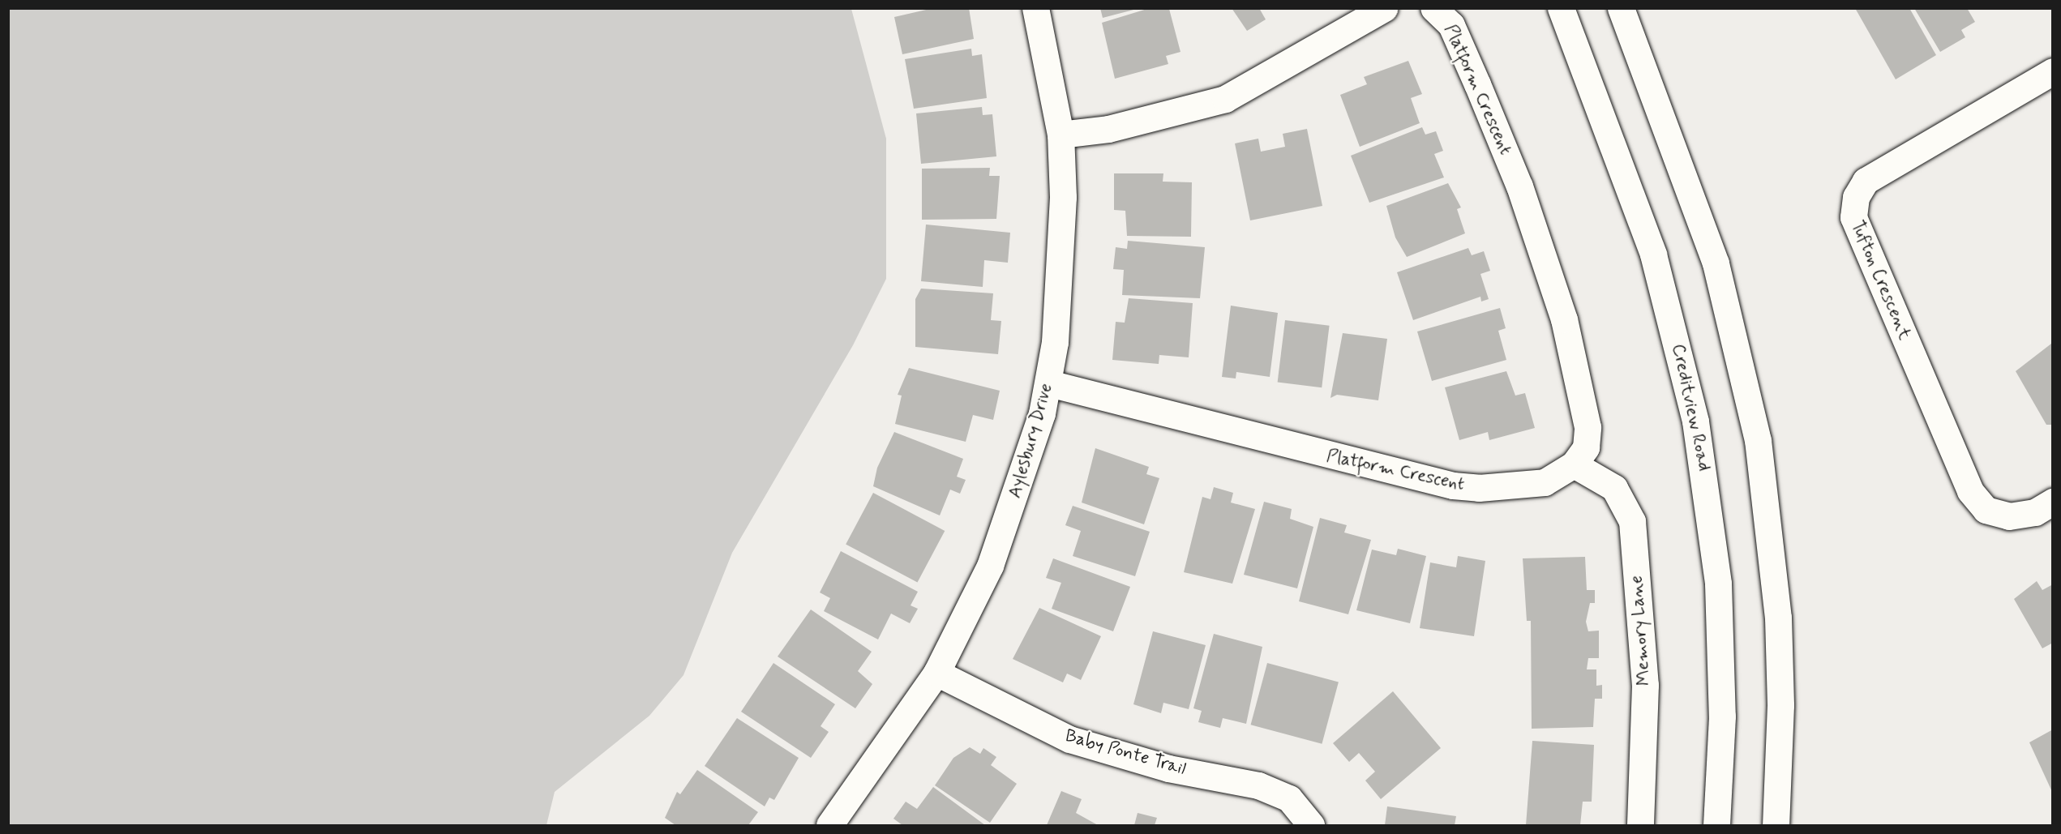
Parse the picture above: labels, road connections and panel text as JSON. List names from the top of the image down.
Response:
{
  "streets": {
    "street": [
      "Platform Crescent",
      "Tufton Crescent",
      "Creditview Road",
      "Aylesbury Drive",
      "Memory Lane",
      "Baby Ponte Trail"
    ]
  },
  "crossings": [
    ["Platform Crescent", "Aylesbury Drive"],
    ["Platform Crescent", "Memory Lane"],
    ["Aylesbury Drive", "Baby Ponte Trail"]
  ]
}
